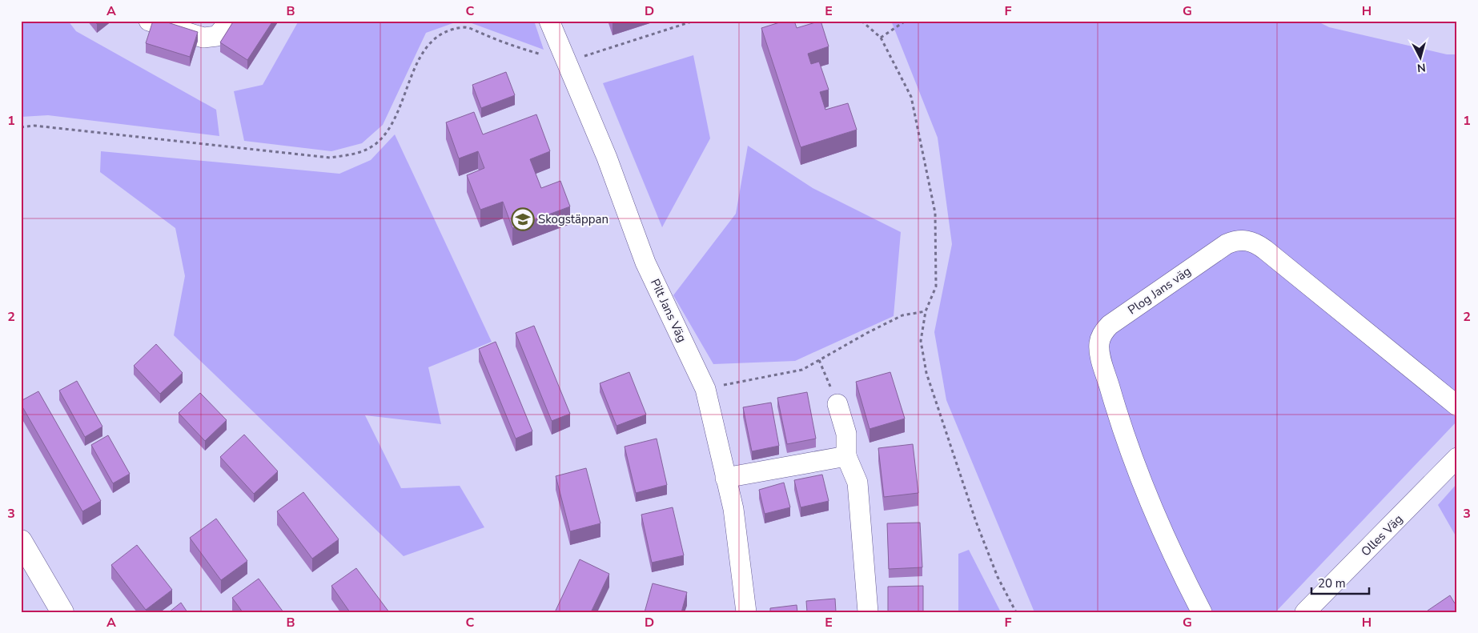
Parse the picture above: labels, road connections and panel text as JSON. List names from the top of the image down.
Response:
{
  "streets": {
    "street": ["Plog Jans väg", "Pilt Jans Väg", "Olles Väg"]
  },
  "places": {
    "school or university": ["Skogstäppan"]
  },
  "scale_bar": "20 m",
  "north": "bottom",
  "grid": {
    "columns": [
      "A",
      "B",
      "C",
      "D",
      "E",
      "F",
      "G",
      "H"
    ],
    "rows": ["1", "2", "3"]
  }
}
